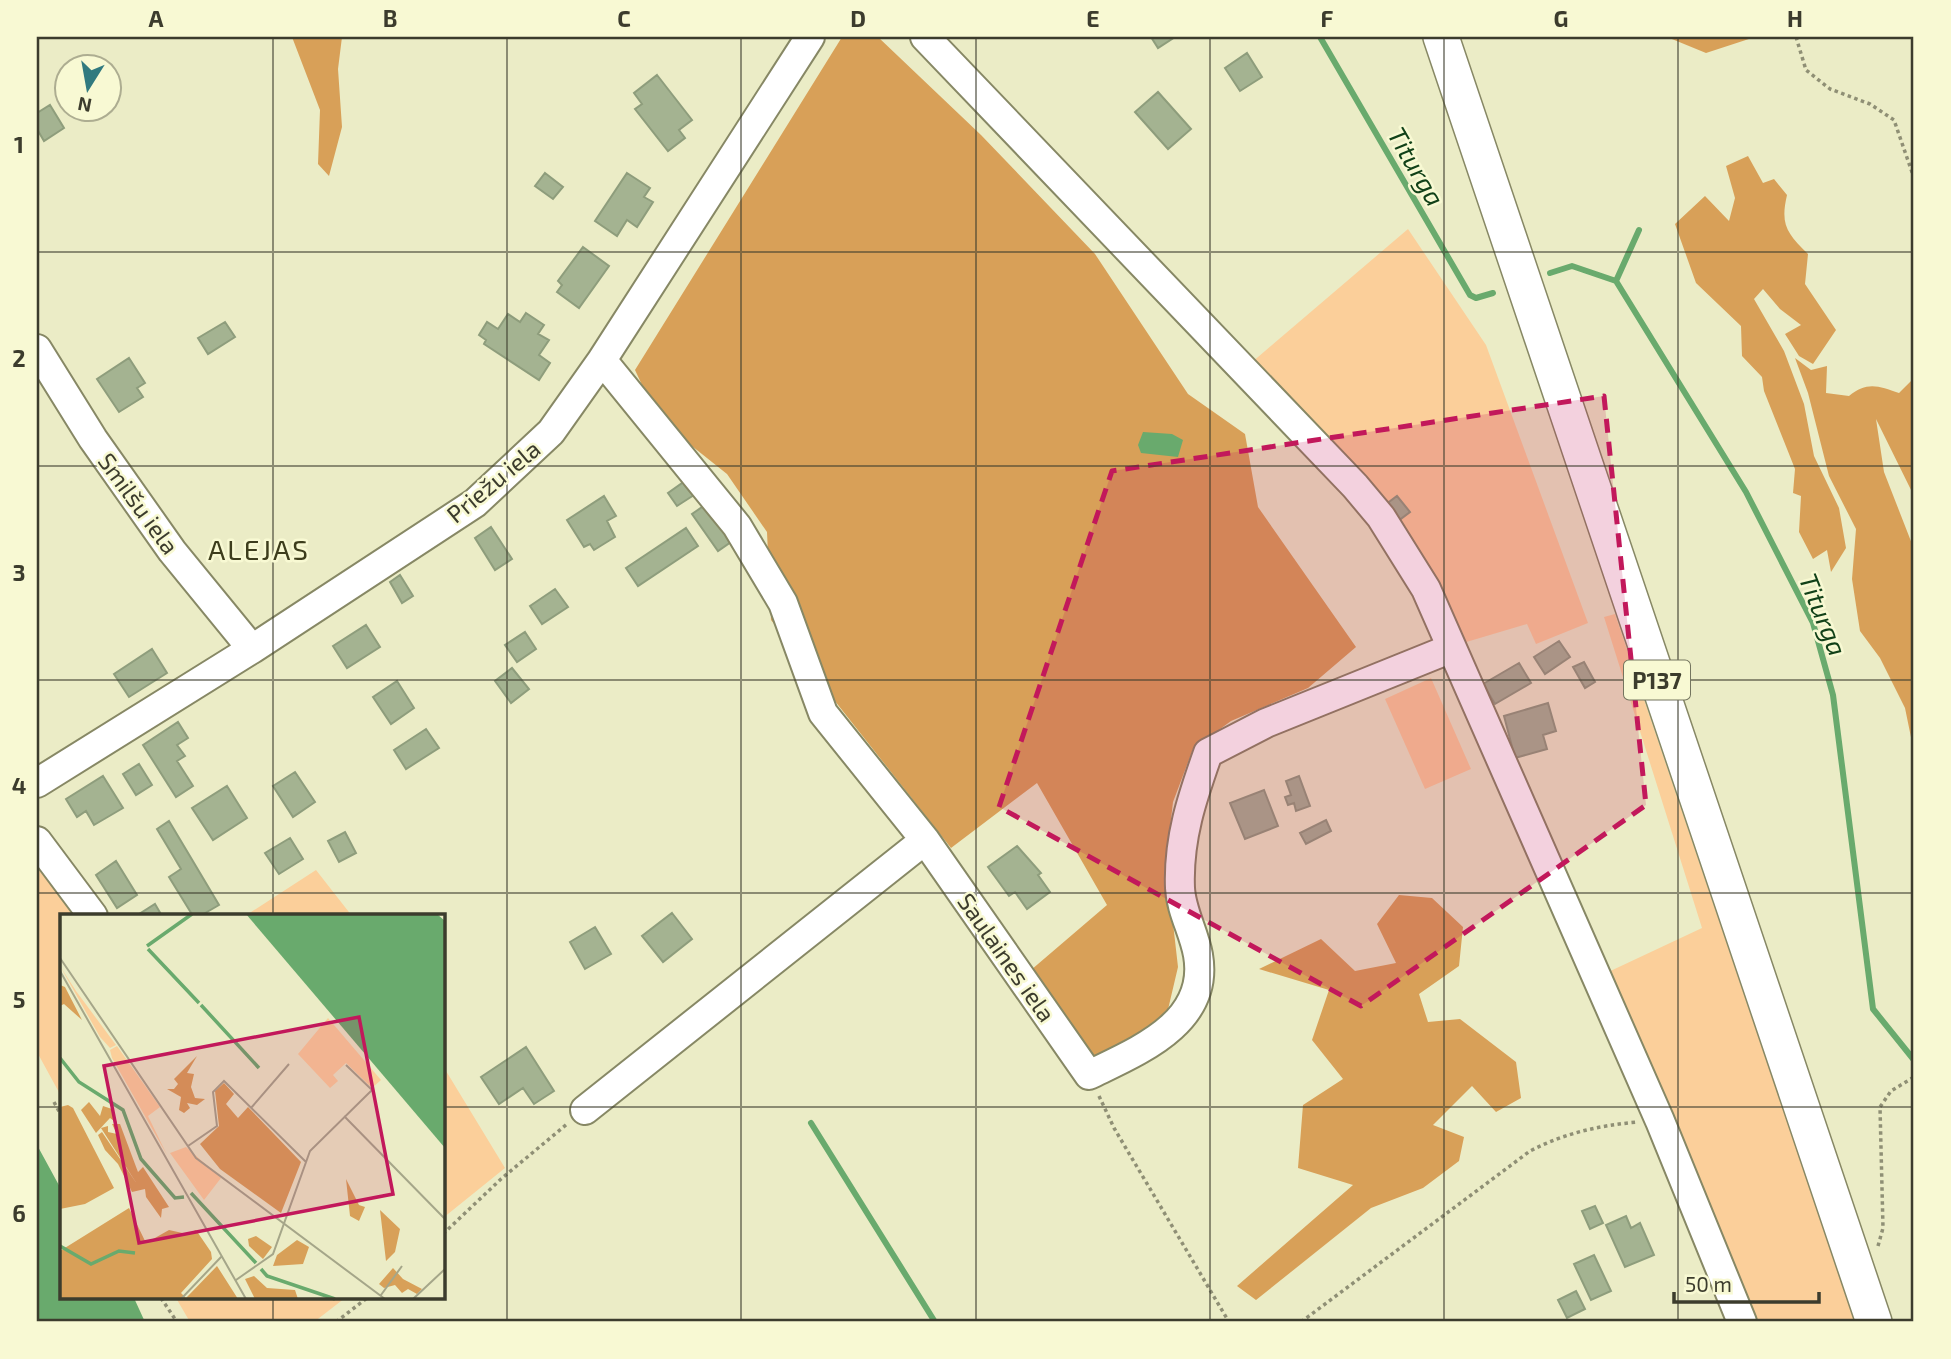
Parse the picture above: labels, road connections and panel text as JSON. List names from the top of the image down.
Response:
{
  "streets": {
    "main road": ["P137"],
    "street": ["Priežu iela", "Smilšu iela", "Saulaines iela"]
  },
  "crossings": [
    ["Priežu iela", "Smilšu iela"],
    ["Priežu iela", "Saulaines iela"]
  ],
  "districts": ["ALEJAS"],
  "water": ["Titurga"],
  "scale_bar": "50 m",
  "north": "bottom",
  "grid": {
    "columns": [
      "A",
      "B",
      "C",
      "D",
      "E",
      "F",
      "G",
      "H"
    ],
    "rows": [
      "1",
      "2",
      "3",
      "4",
      "5",
      "6"
    ]
  }
}
